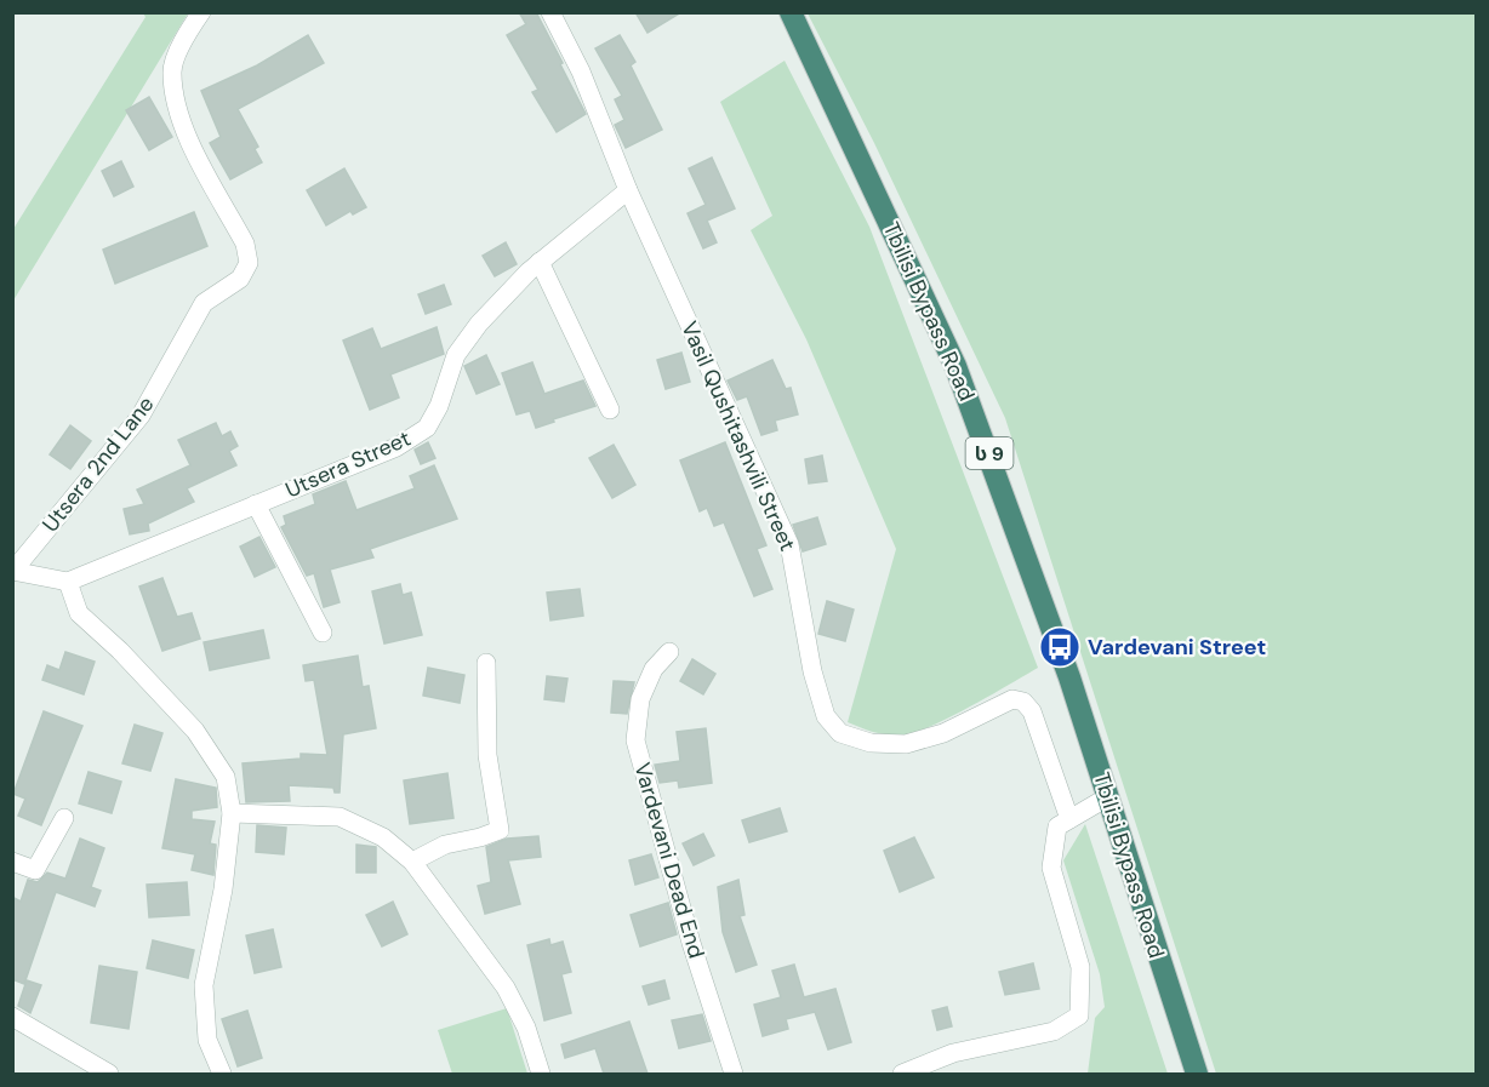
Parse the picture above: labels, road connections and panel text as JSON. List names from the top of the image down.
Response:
{
  "streets": {
    "highway": ["Tbilisi Bypass Road", "ს 9"],
    "street": [
      "Vasil Qushitashvili Street",
      "Utsera 2nd Lane",
      "Utsera Street",
      "Vardevani Dead End"
    ]
  },
  "crossings": [
    ["Vasil Qushitashvili Street", "Utsera Street"]
  ],
  "places": {
    "bus stop": ["Vardevani Street"]
  }
}
